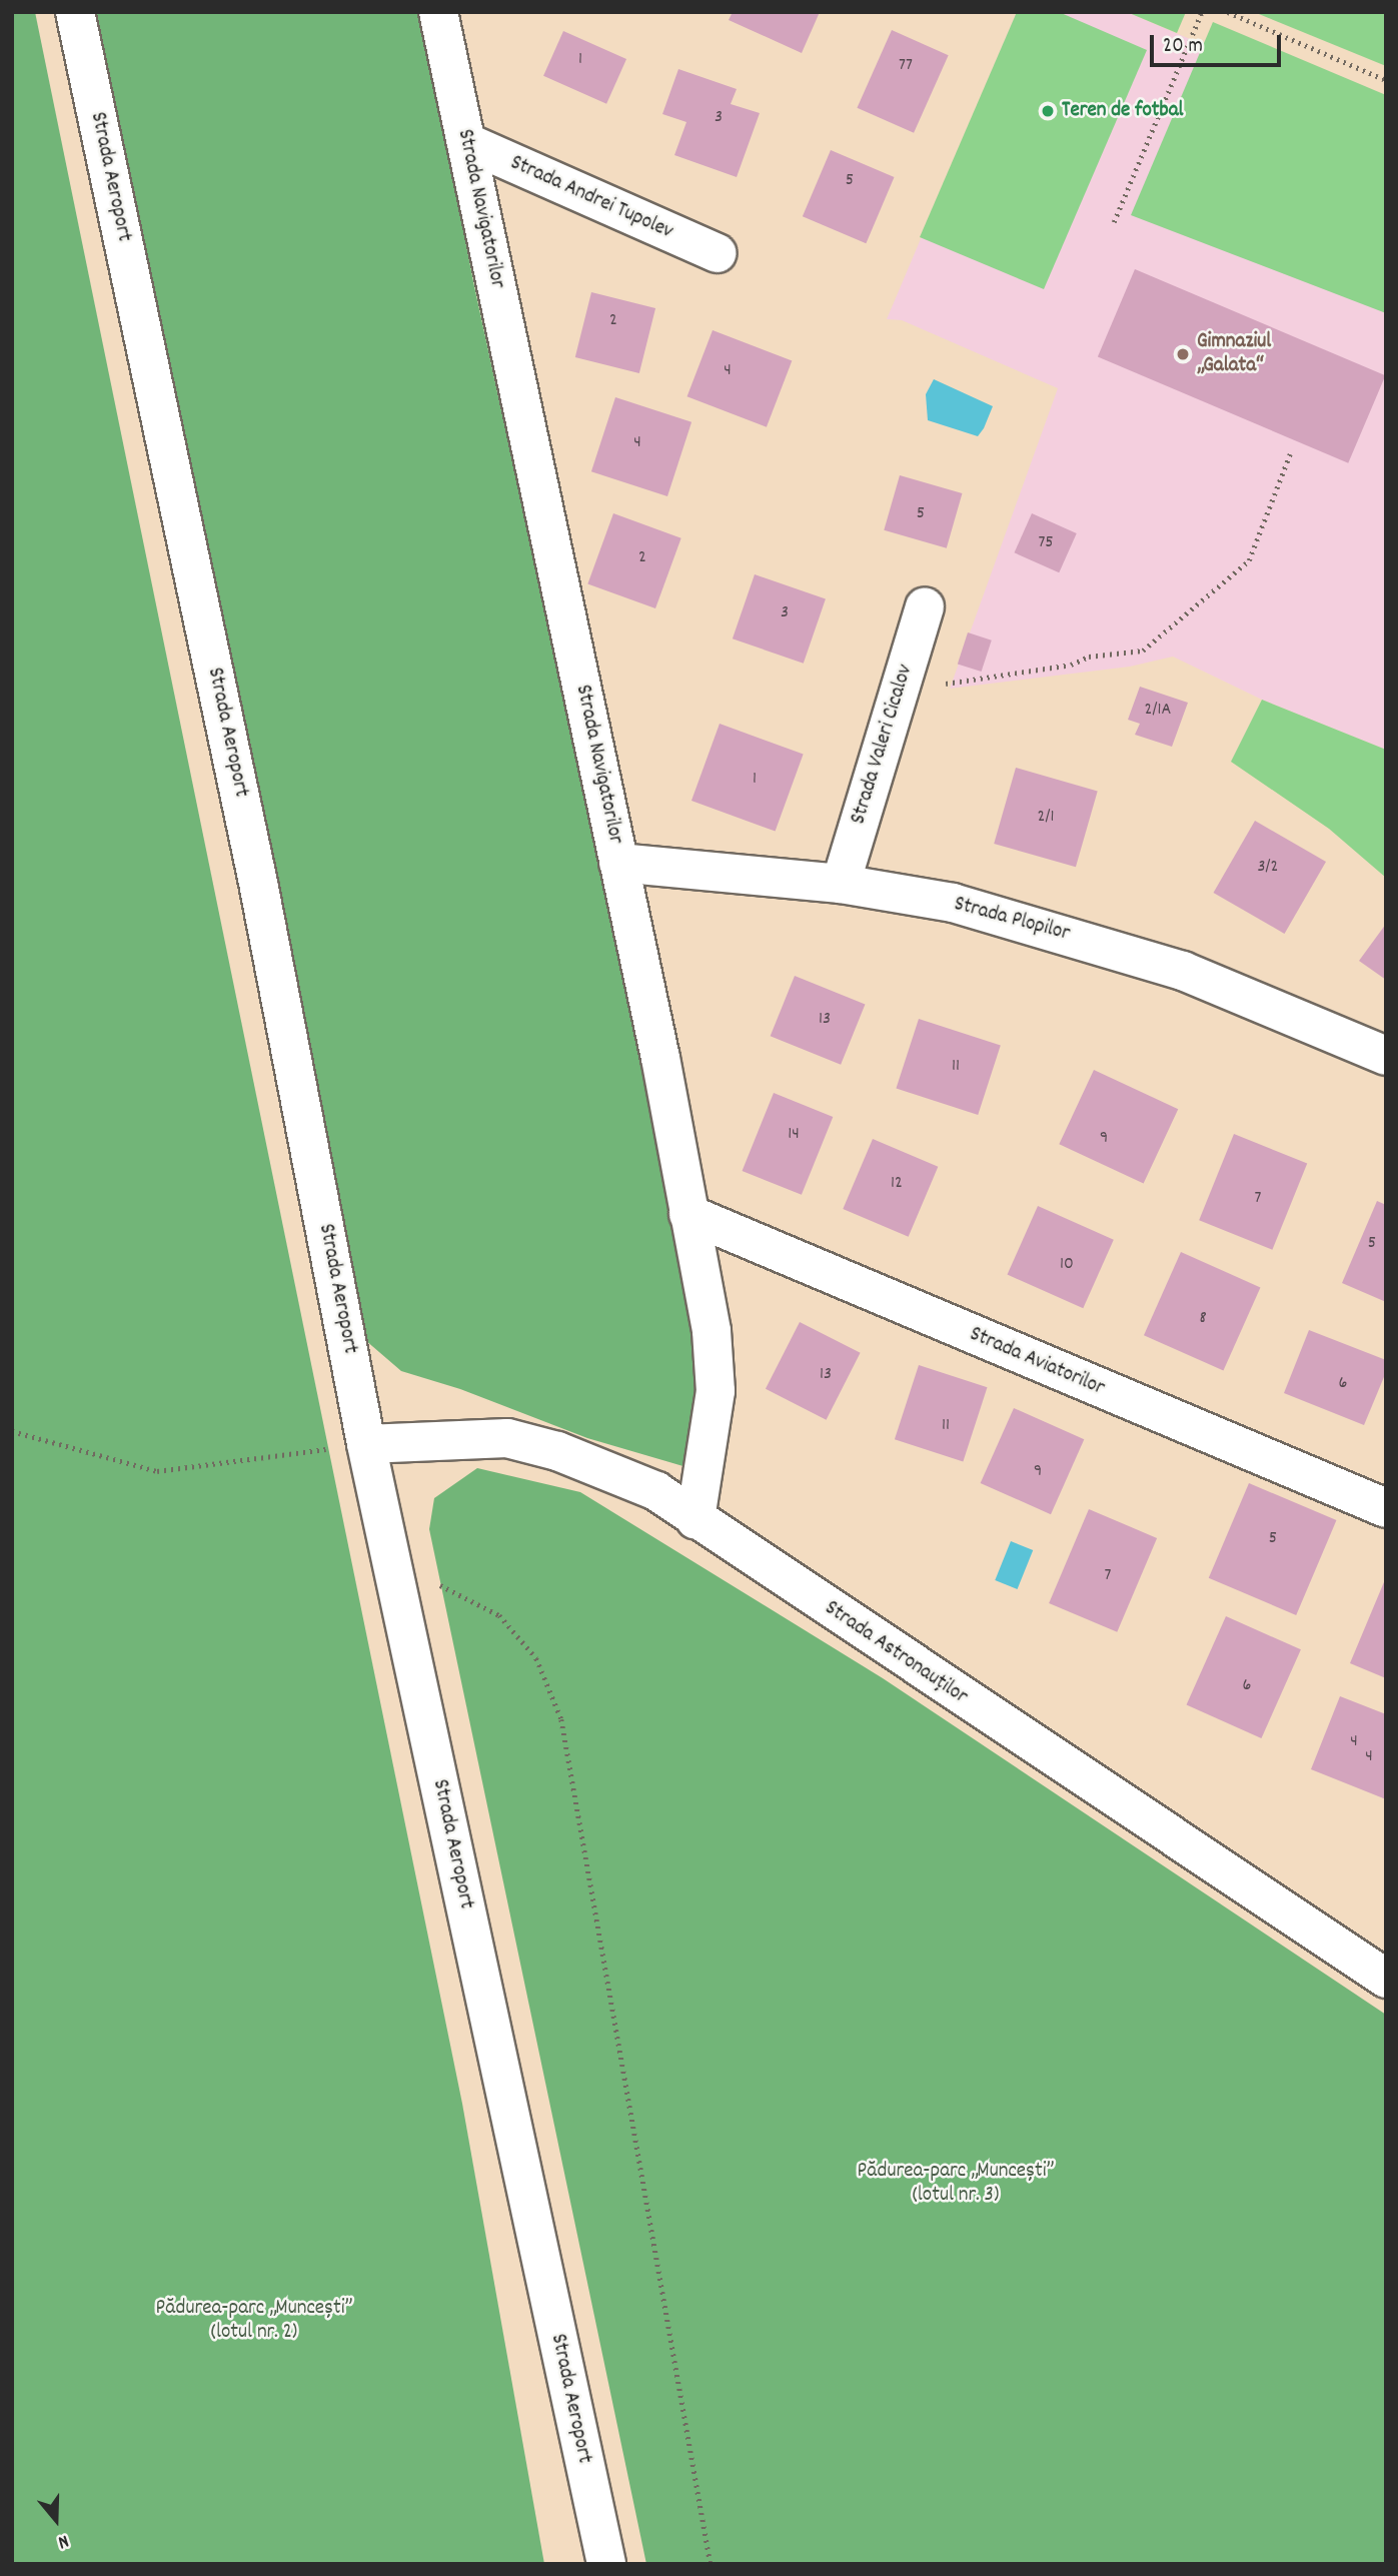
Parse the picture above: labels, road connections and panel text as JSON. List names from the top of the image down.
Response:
{
  "streets": {
    "street": [
      "Strada Aeroport",
      "Strada Andrei Tupolev",
      "Strada Navigatorilor",
      "Strada Valeri Cicalov",
      "Strada Plopilor",
      "Strada Aviatorilor",
      "Strada Astronauților"
    ]
  },
  "crossings": [
    ["Strada Aeroport", "Strada Astronauților"],
    ["Strada Andrei Tupolev", "Strada Navigatorilor"],
    ["Strada Navigatorilor", "Strada Plopilor"],
    ["Strada Navigatorilor", "Strada Aviatorilor"],
    ["Strada Navigatorilor", "Strada Astronauților"],
    ["Strada Valeri Cicalov", "Strada Plopilor"]
  ],
  "parks": ["Pădurea-parc „Muncești” (lotul nr. 3)", "Pădurea-parc „Muncești” (lotul nr. 2)"],
  "places": ["Teren de fotbal", "Gimnaziul „Galata“"],
  "house_numbers": [
    "1",
    "77",
    "3",
    "5",
    "2",
    "4",
    "4",
    "5",
    "75",
    "2",
    "3",
    "2/1A",
    "1",
    "2/1",
    "3/2",
    "13",
    "11",
    "14",
    "9",
    "12",
    "7",
    "5",
    "10",
    "8",
    "13",
    "6",
    "11",
    "9",
    "5",
    "7",
    "6",
    "4",
    "4"
  ],
  "scale_bar": "20 m",
  "north": "bottom"
}
